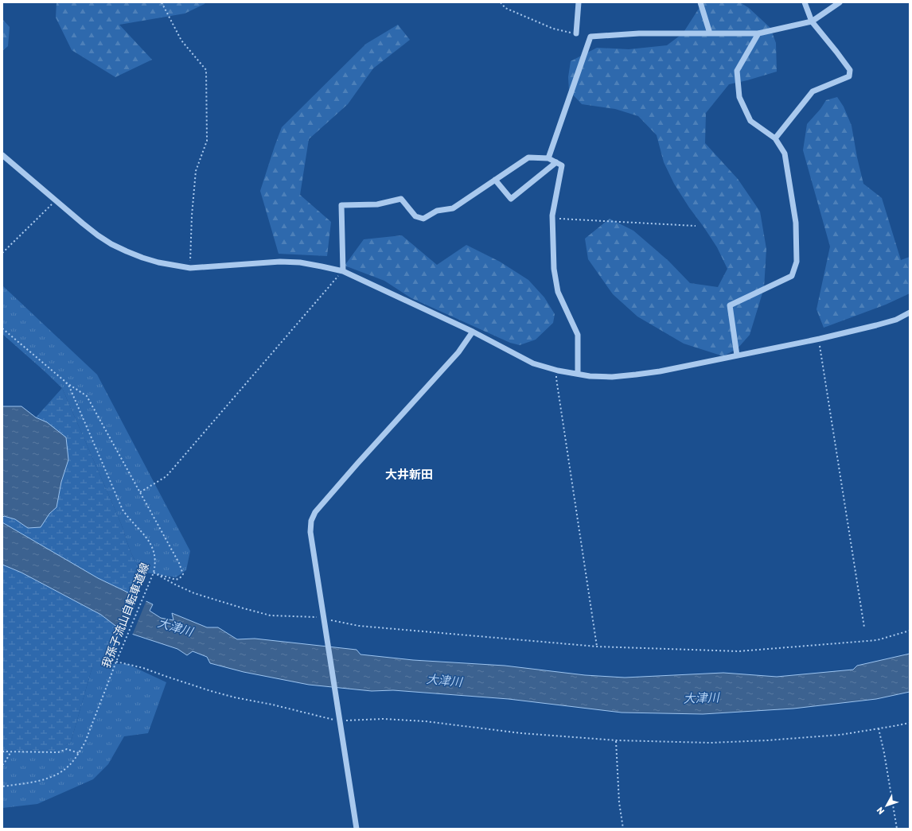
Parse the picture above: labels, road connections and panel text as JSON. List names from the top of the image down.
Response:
{
  "streets": {
    "path": ["我孫子流山自転車道線"]
  },
  "districts": ["大井新田"],
  "water": ["大津川"],
  "north": "bottom left"
}
